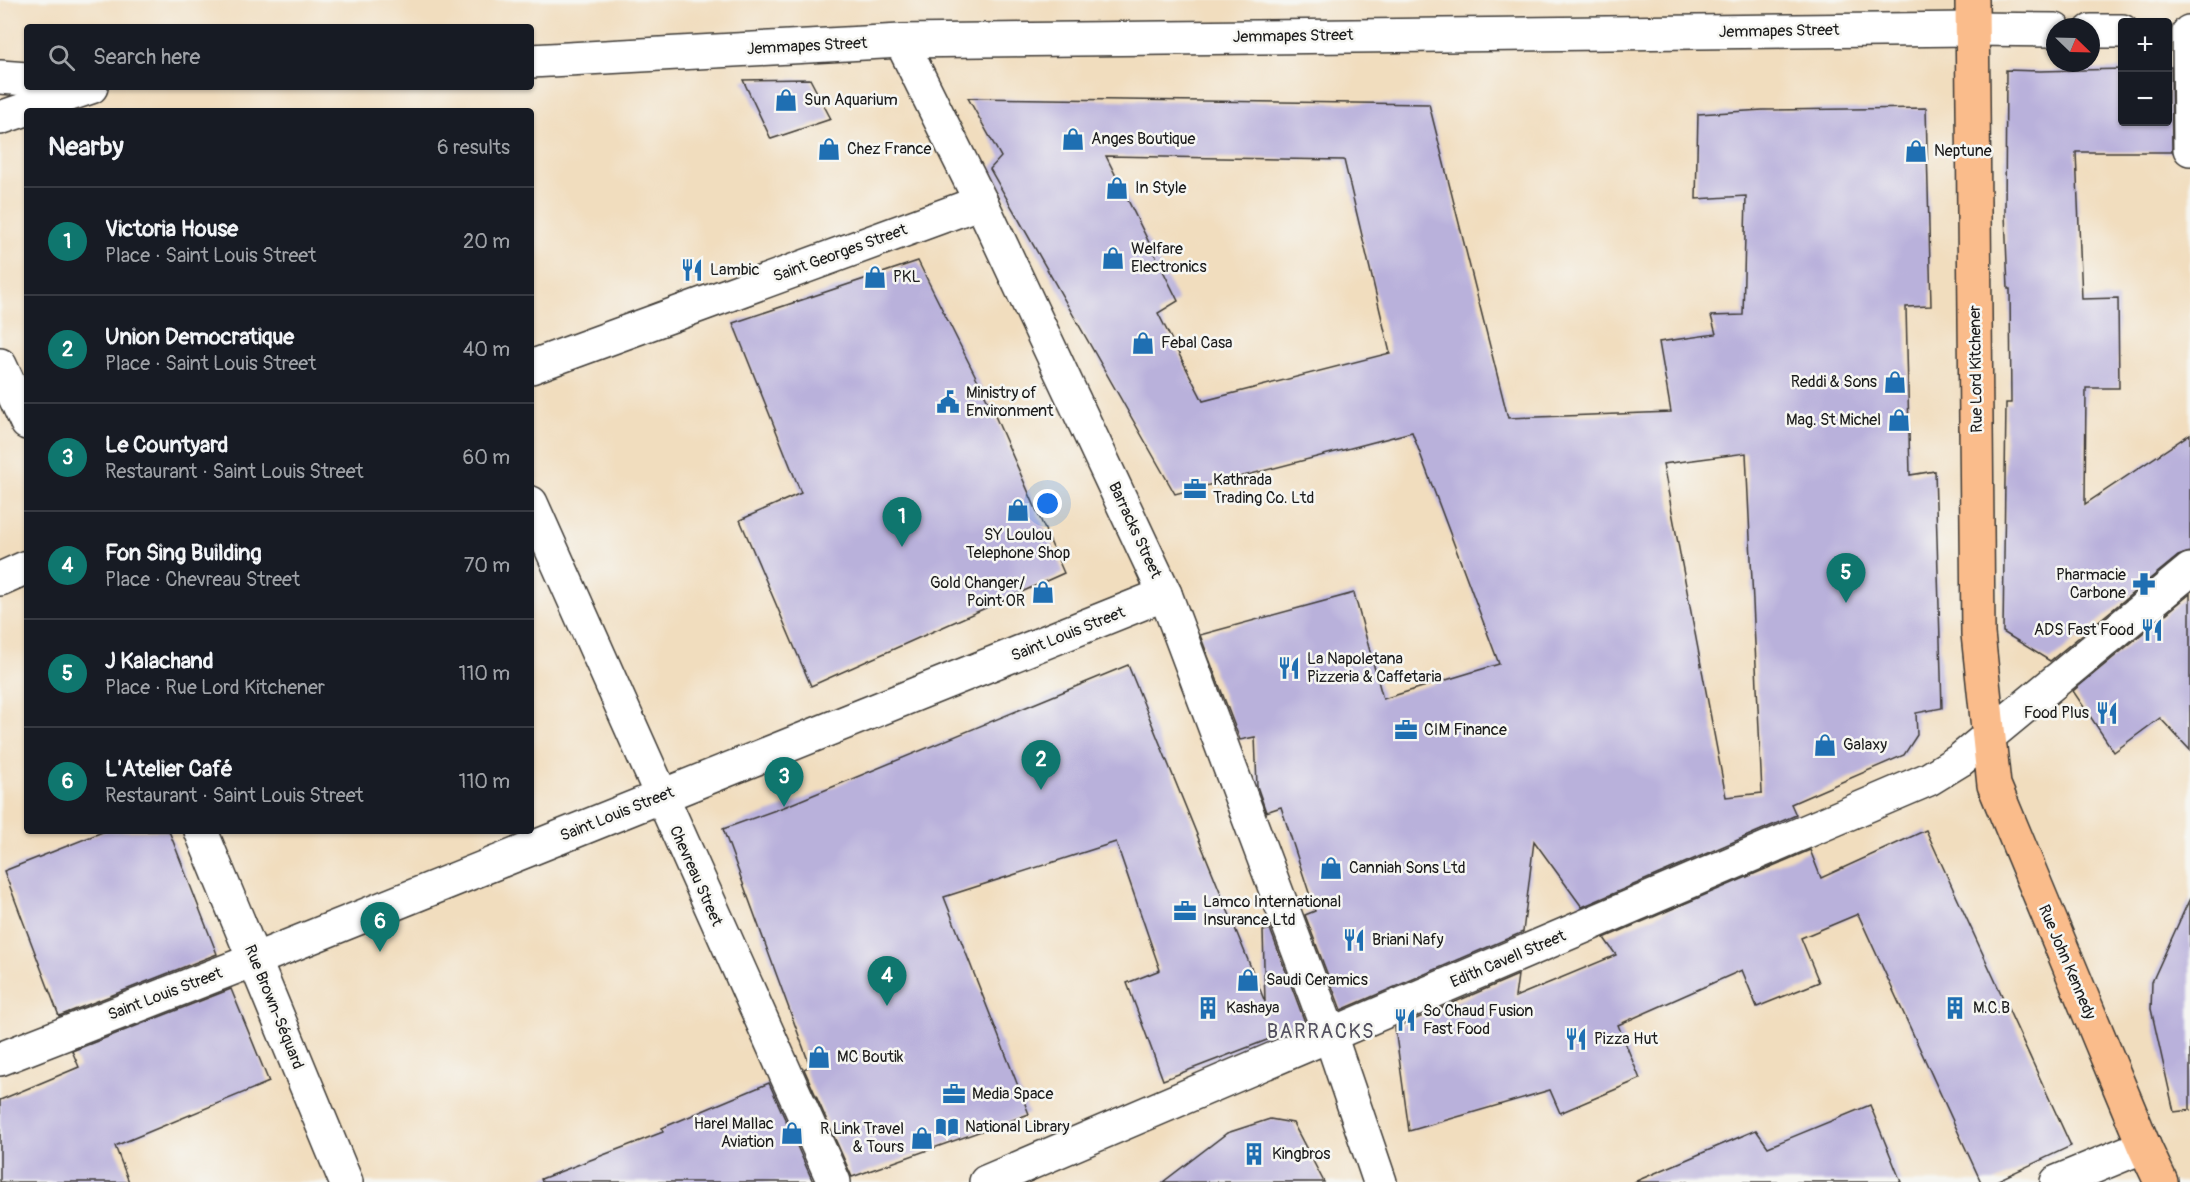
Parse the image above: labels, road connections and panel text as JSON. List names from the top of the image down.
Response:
{
  "streets": {
    "main road": ["Rue Lord Kitchener", "Rue John Kennedy"],
    "street": [
      "Jemmapes Street",
      "Saint Georges Street",
      "Barracks Street",
      "Saint Louis Street",
      "Chevreau Street",
      "Edith Cavell Street",
      "Rue Brown-Séquard"
    ]
  },
  "crossings": [
    ["Jemmapes Street", "Rue Lord Kitchener"],
    ["Jemmapes Street", "Barracks Street"],
    ["Saint Georges Street", "Barracks Street"],
    ["Rue Lord Kitchener", "Edith Cavell Street"],
    ["Rue Lord Kitchener", "Rue John Kennedy"],
    ["Barracks Street", "Saint Louis Street"],
    ["Barracks Street", "Edith Cavell Street"],
    ["Saint Louis Street", "Chevreau Street"],
    ["Saint Louis Street", "Rue Brown-Séquard"],
    ["Edith Cavell Street", "Rue John Kennedy"]
  ],
  "districts": ["BARRACKS"],
  "places": {
    "shop": [
      "Sun Aquarium",
      "Anges Boutique",
      "Chez France",
      "Neptune",
      "In Style",
      "Welfare Electronics",
      "PKL",
      "Febal Casa",
      "Reddi & Sons",
      "Mag. St Michel",
      "SY Loulou Telephone Shop",
      "Gold Changer/ Point OR",
      "Galaxy",
      "Canniah Sons Ltd",
      "Saudi Ceramics",
      "MC Boutik",
      "Harel Mallac Aviation",
      "R Link Travel & Tours"
    ],
    "restaurant": [
      "Lambic",
      "ADS Fast Food",
      "La Napoletana Pizzeria & Caffetaria",
      "Food Plus",
      "Briani Nafy",
      "So Chaud Fusion Fast Food",
      "Pizza Hut"
    ],
    "public building": ["Ministry of Environment"],
    "office": [
      "Kathrada Trading Co. Ltd",
      "CIM Finance",
      "Lamco International Insurance Ltd",
      "Media Space"
    ],
    "pharmacy": ["Pharmacie Carbone"],
    "building": ["Kashaya", "M.C.B", "Kingbros"],
    "library": ["National Library"]
  },
  "north": "bottom right",
  "page": {
    "map_buttons": ["+", "−"],
    "search": "Search here",
    "heading": ["Nearby", "6 results"],
    "list": [
      {
        "mark": "1",
        "name": "Victoria House",
        "note": "Place · Saint Louis Street",
        "value": "20 m"
      },
      {
        "mark": "2",
        "name": "Union Democratique",
        "note": "Place · Saint Louis Street",
        "value": "40 m"
      },
      {
        "mark": "3",
        "name": "Le Countyard",
        "note": "Restaurant · Saint Louis Street",
        "value": "60 m"
      },
      {
        "mark": "4",
        "name": "Fon Sing Building",
        "note": "Place · Chevreau Street",
        "value": "70 m"
      },
      {
        "mark": "5",
        "name": "J Kalachand",
        "note": "Place · Rue Lord Kitchener",
        "value": "110 m"
      },
      {
        "mark": "6",
        "name": "L'Atelier Café",
        "note": "Restaurant · Saint Louis Street",
        "value": "110 m"
      }
    ],
    "pins": [
      "1",
      "5",
      "2",
      "3",
      "6",
      "4"
    ]
  }
}
